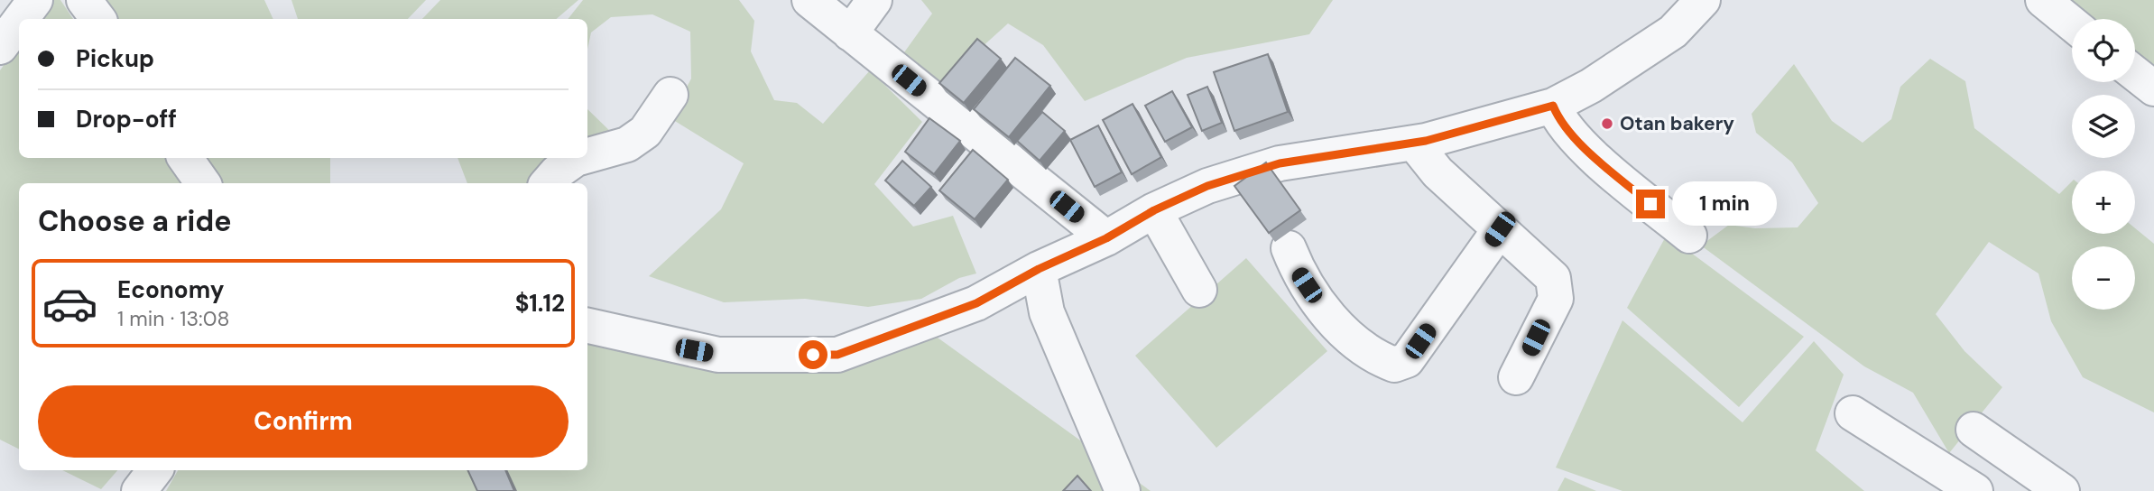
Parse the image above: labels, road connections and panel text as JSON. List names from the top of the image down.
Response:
{
  "places": ["Otan bakery"],
  "page": {
    "map_buttons": ["+", "−"],
    "banner": ["Pickup", "Drop-off"],
    "bubble": "1 min",
    "heading": "Choose a ride",
    "list": [
      {
        "name": "Economy",
        "note": "1 min · 13:08",
        "value": "$1.12"
      }
    ],
    "buttons": "Confirm"
  }
}
